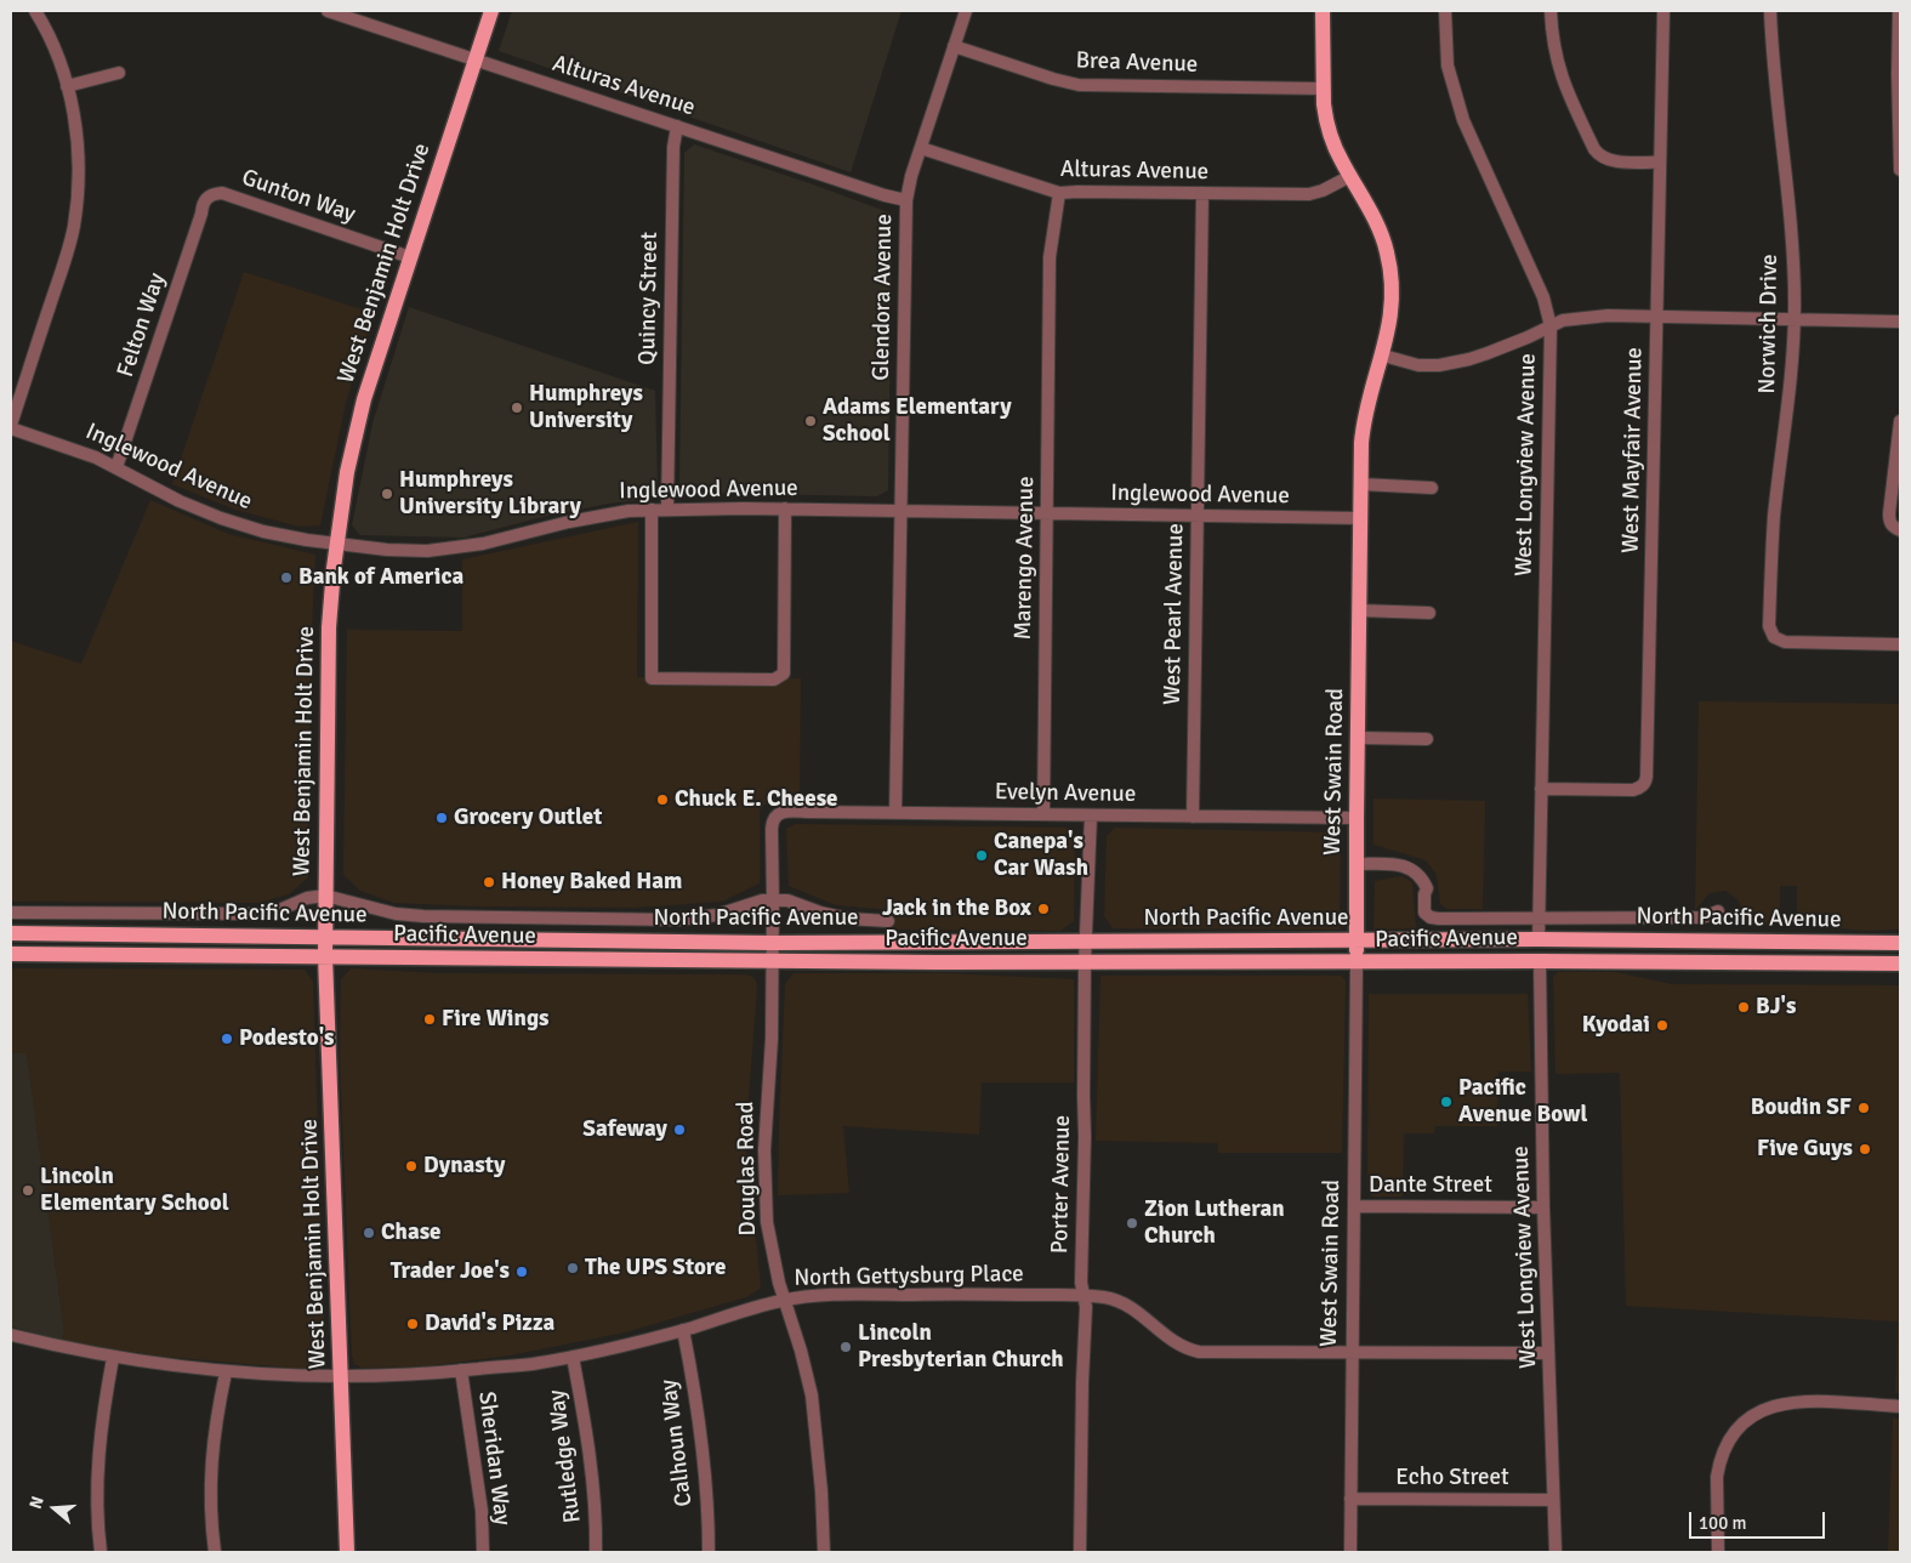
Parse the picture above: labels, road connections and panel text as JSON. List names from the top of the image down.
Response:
{
  "streets": {
    "main road": [
      "West Benjamin Holt Drive",
      "West Swain Road",
      "North Pacific Avenue",
      "Pacific Avenue"
    ],
    "street": [
      "Brea Avenue",
      "Alturas Avenue",
      "Gunton Way",
      "Glendora Avenue",
      "Quincy Street",
      "Norwich Drive",
      "Felton Way",
      "West Mayfair Avenue",
      "West Longview Avenue",
      "Inglewood Avenue",
      "Marengo Avenue",
      "West Pearl Avenue",
      "Evelyn Avenue",
      "Douglas Road",
      "Porter Avenue",
      "Dante Street",
      "North Gettysburg Place",
      "Calhoun Way",
      "Rutledge Way",
      "Sheridan Way",
      "Echo Street"
    ]
  },
  "crossings": [
    ["Brea Avenue", "Glendora Avenue"],
    ["Brea Avenue", "West Swain Road"],
    ["Alturas Avenue", "West Benjamin Holt Drive"],
    ["Alturas Avenue", "Glendora Avenue"],
    ["Alturas Avenue", "Quincy Street"],
    ["Alturas Avenue", "Marengo Avenue"],
    ["Alturas Avenue", "West Pearl Avenue"],
    ["Alturas Avenue", "West Swain Road"],
    ["Gunton Way", "West Benjamin Holt Drive"],
    ["Gunton Way", "Felton Way"],
    ["West Benjamin Holt Drive", "Inglewood Avenue"],
    ["West Benjamin Holt Drive", "North Pacific Avenue"],
    ["West Benjamin Holt Drive", "Pacific Avenue"],
    ["West Benjamin Holt Drive", "North Gettysburg Place"],
    ["Glendora Avenue", "Inglewood Avenue"],
    ["Glendora Avenue", "Evelyn Avenue"],
    ["Quincy Street", "Inglewood Avenue"],
    ["Felton Way", "Inglewood Avenue"],
    ["West Mayfair Avenue", "West Longview Avenue"],
    ["West Longview Avenue", "North Pacific Avenue"],
    ["West Longview Avenue", "Pacific Avenue"],
    ["West Longview Avenue", "Dante Street"],
    ["West Longview Avenue", "North Gettysburg Place"],
    ["West Longview Avenue", "Echo Street"],
    ["Inglewood Avenue", "Marengo Avenue"],
    ["Inglewood Avenue", "West Pearl Avenue"],
    ["Inglewood Avenue", "West Swain Road"],
    ["Marengo Avenue", "Evelyn Avenue"],
    ["West Pearl Avenue", "Evelyn Avenue"],
    ["West Swain Road", "Evelyn Avenue"],
    ["West Swain Road", "North Pacific Avenue"],
    ["West Swain Road", "Pacific Avenue"],
    ["West Swain Road", "Dante Street"],
    ["West Swain Road", "North Gettysburg Place"],
    ["West Swain Road", "Echo Street"],
    ["Evelyn Avenue", "Douglas Road"],
    ["Evelyn Avenue", "Porter Avenue"],
    ["North Pacific Avenue", "Douglas Road"],
    ["North Pacific Avenue", "Porter Avenue"],
    ["Pacific Avenue", "Douglas Road"],
    ["Pacific Avenue", "Porter Avenue"],
    ["Douglas Road", "North Gettysburg Place"],
    ["Porter Avenue", "North Gettysburg Place"],
    ["North Gettysburg Place", "Calhoun Way"],
    ["North Gettysburg Place", "Rutledge Way"],
    ["North Gettysburg Place", "Sheridan Way"]
  ],
  "places": [
    "Humphreys University",
    "Adams Elementary School",
    "Humphreys University Library",
    "Bank of America",
    "Chuck E. Cheese",
    "Grocery Outlet",
    "Canepa's Car Wash",
    "Honey Baked Ham",
    "Jack in the Box",
    "BJ's",
    "Fire Wings",
    "Kyodai",
    "Podesto's",
    "Pacific Avenue Bowl",
    "Boudin SF",
    "Safeway",
    "Five Guys",
    "Dynasty",
    "Lincoln Elementary School",
    "Zion Lutheran Church",
    "Chase",
    "The UPS Store",
    "Trader Joe's",
    "David's Pizza",
    "Lincoln Presbyterian Church"
  ],
  "scale_bar": "100 m",
  "north": "left"
}
